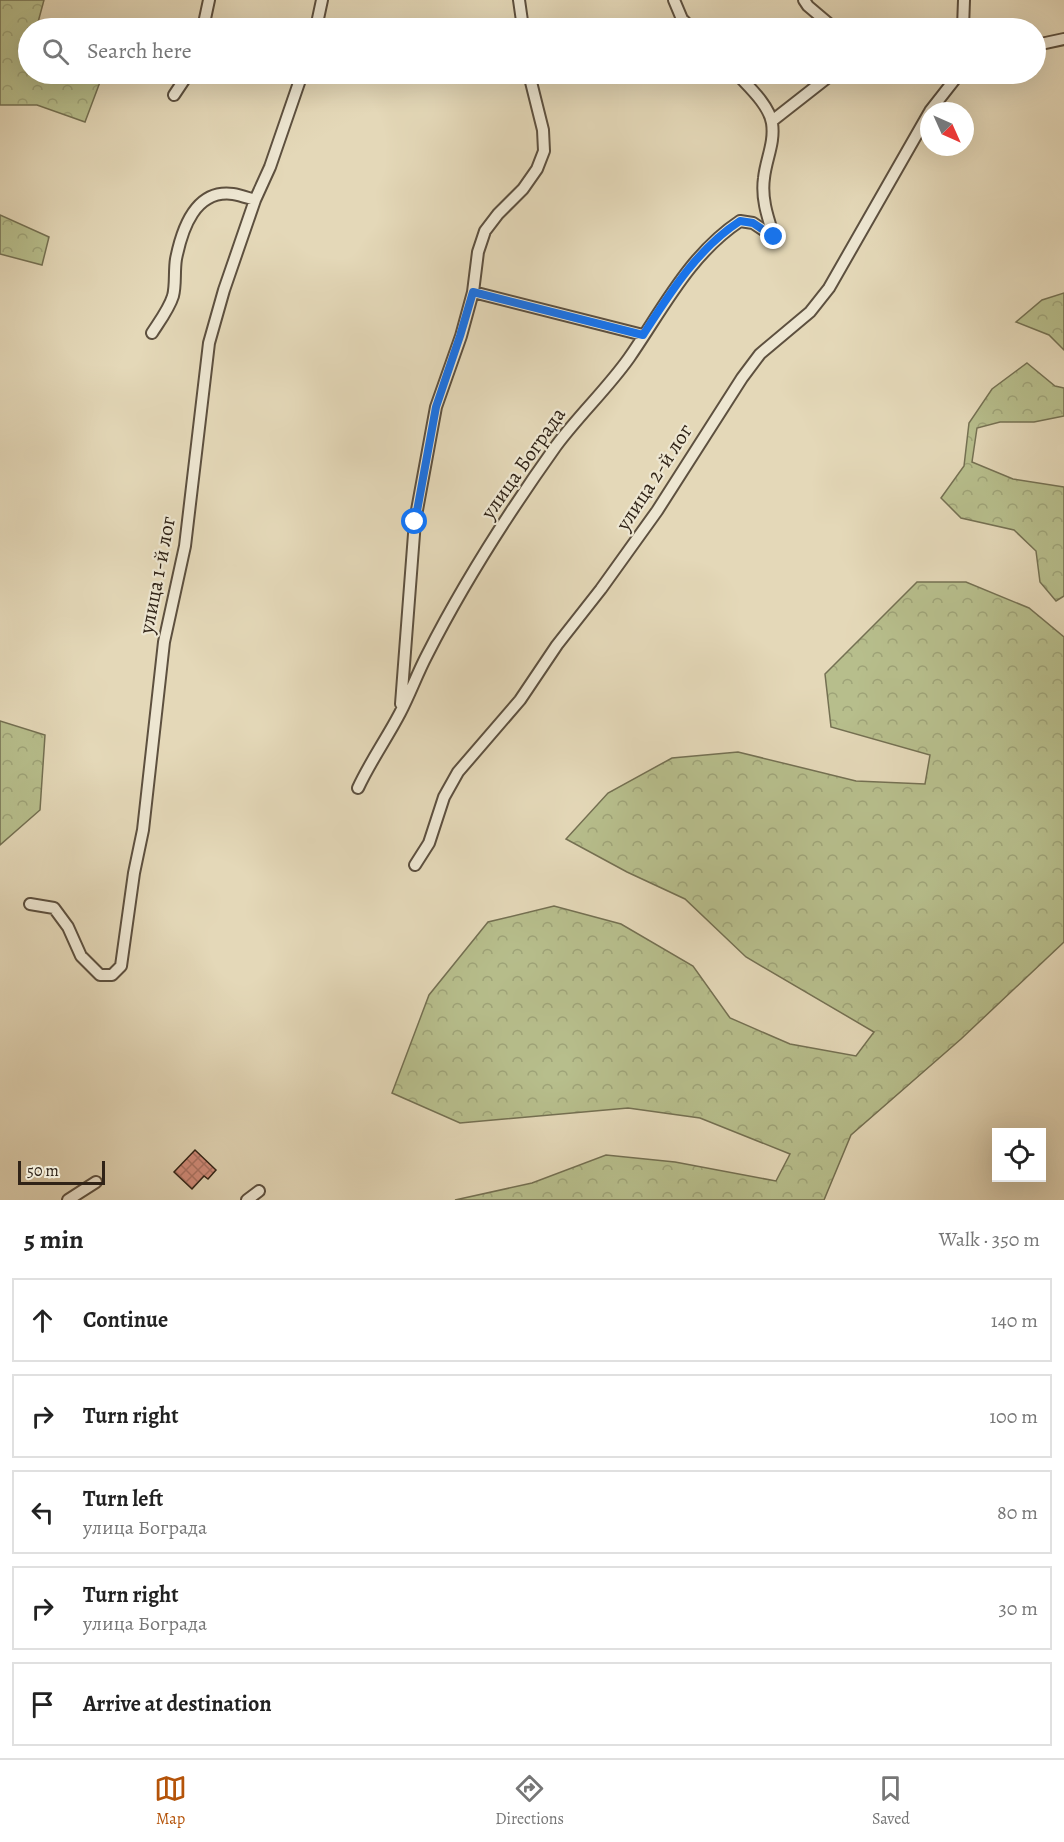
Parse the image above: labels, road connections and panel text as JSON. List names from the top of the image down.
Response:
{
  "streets": {
    "street": ["улица Бограда", "улица 2-й лог", "улица 1-й лог"]
  },
  "scale_bar": "50 m",
  "north": "bottom right",
  "page": {
    "search": "Search here",
    "scale": "50 m",
    "heading": ["5 min", "Walk · 350 m"],
    "list": [
      ["Continue", "140 m"],
      ["Turn right", "100 m"],
      ["Turn left", "улица Бограда", "80 m"],
      ["Turn right", "улица Бограда", "30 m"],
      "Arrive at destination"
    ],
    "nav": ["Map", "Directions", "Saved"]
  }
}
